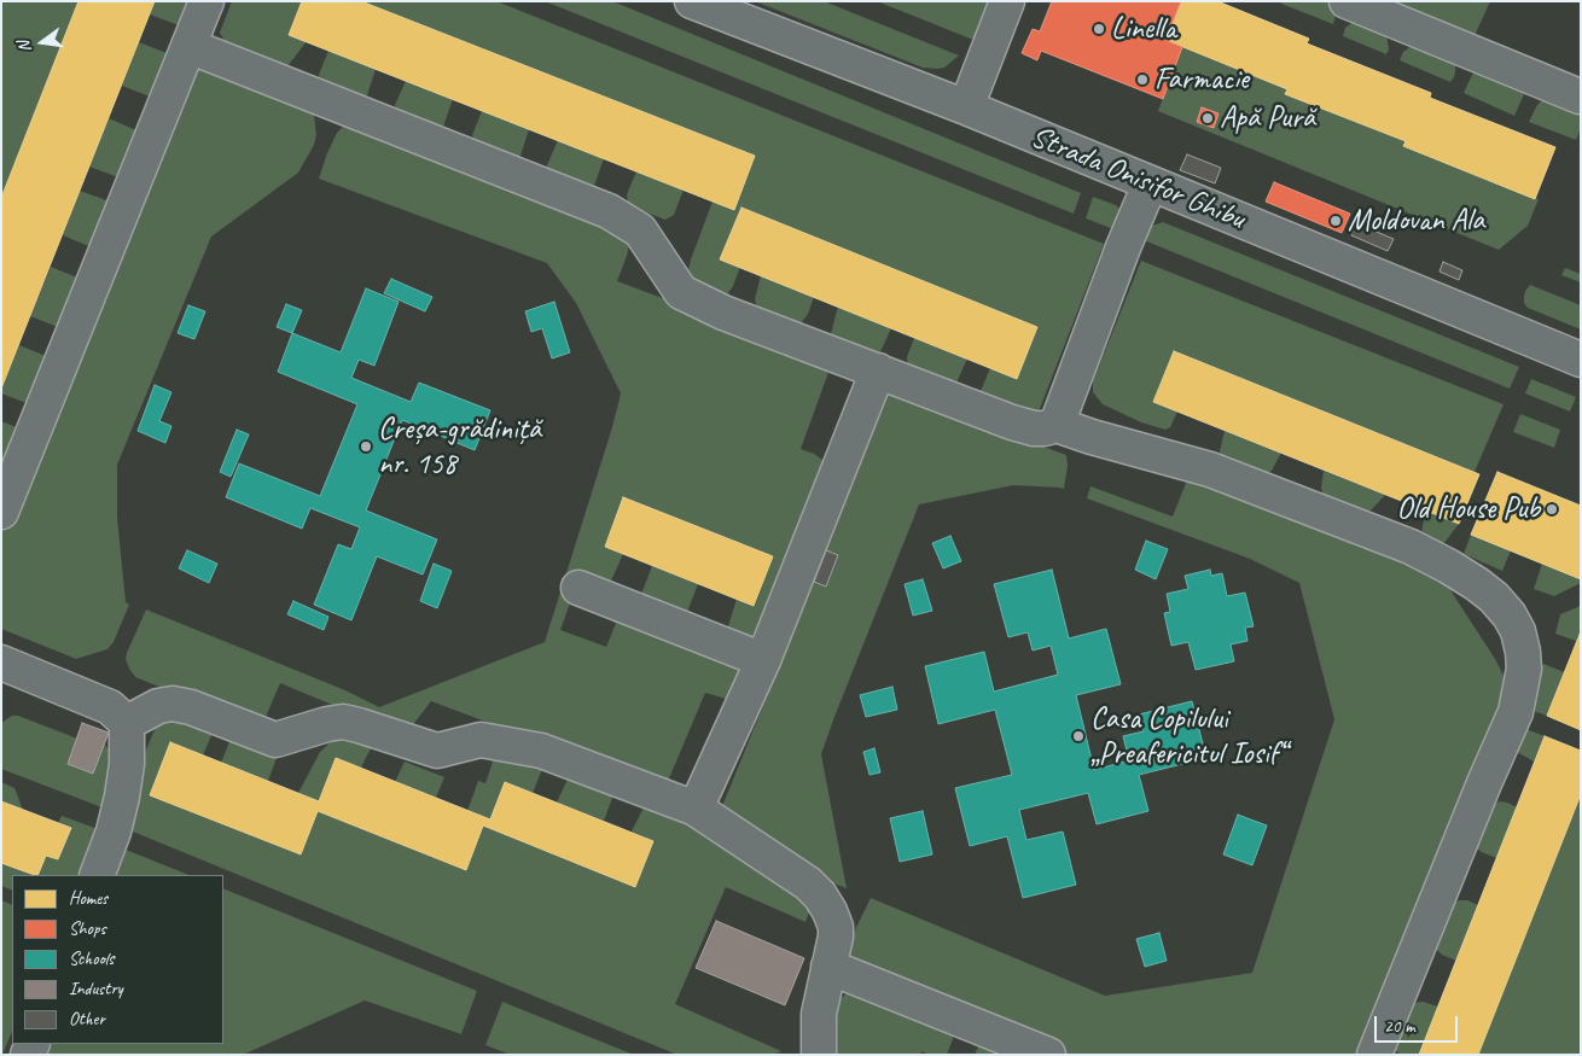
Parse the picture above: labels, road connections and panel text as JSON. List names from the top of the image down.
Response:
{
  "streets": {
    "street": ["Strada Onisifor Ghibu"]
  },
  "places": [
    "Linella",
    "Farmacie",
    "Apă Pură",
    "Moldovan Ala",
    "Creșa-grădiniță nr. 158",
    "Old House Pub",
    "Casa Copilului „Preafericitul Iosif“"
  ],
  "legend": [
    "Homes",
    "Shops",
    "Schools",
    "Industry",
    "Other"
  ],
  "scale_bar": "20 m",
  "north": "left"
}
